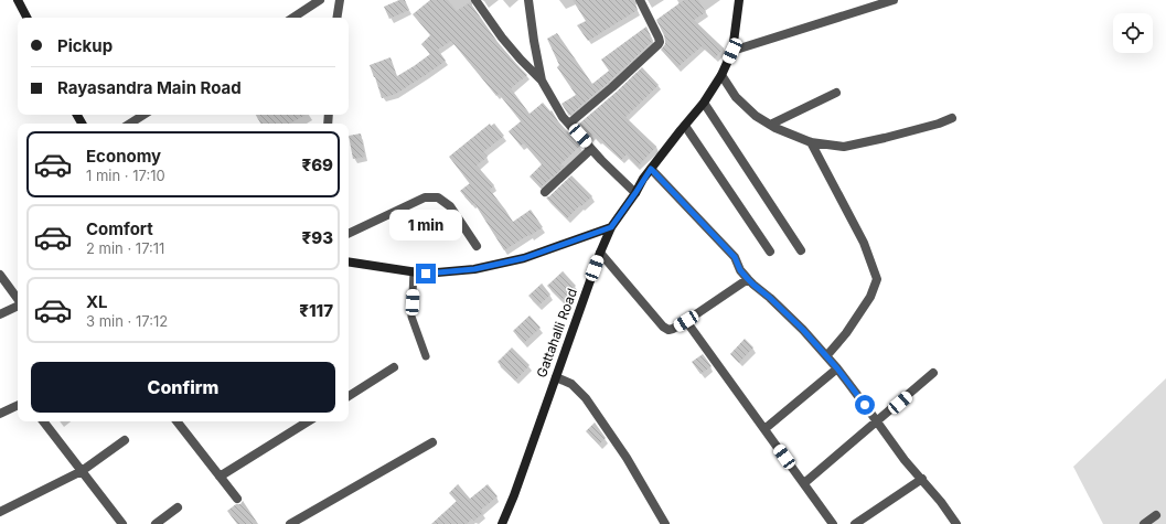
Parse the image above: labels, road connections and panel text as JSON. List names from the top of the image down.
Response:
{
  "streets": {
    "main road": ["Gattahalli Road"]
  },
  "page": {
    "banner": ["Pickup", "Rayasandra Main Road"],
    "list": [
      {
        "name": "Economy",
        "note": "1 min · 17:10",
        "value": "₹69"
      },
      {
        "name": "Comfort",
        "note": "2 min · 17:11",
        "value": "₹93"
      },
      {
        "name": "XL",
        "note": "3 min · 17:12",
        "value": "₹117"
      }
    ],
    "bubble": "1 min",
    "buttons": "Confirm"
  }
}
